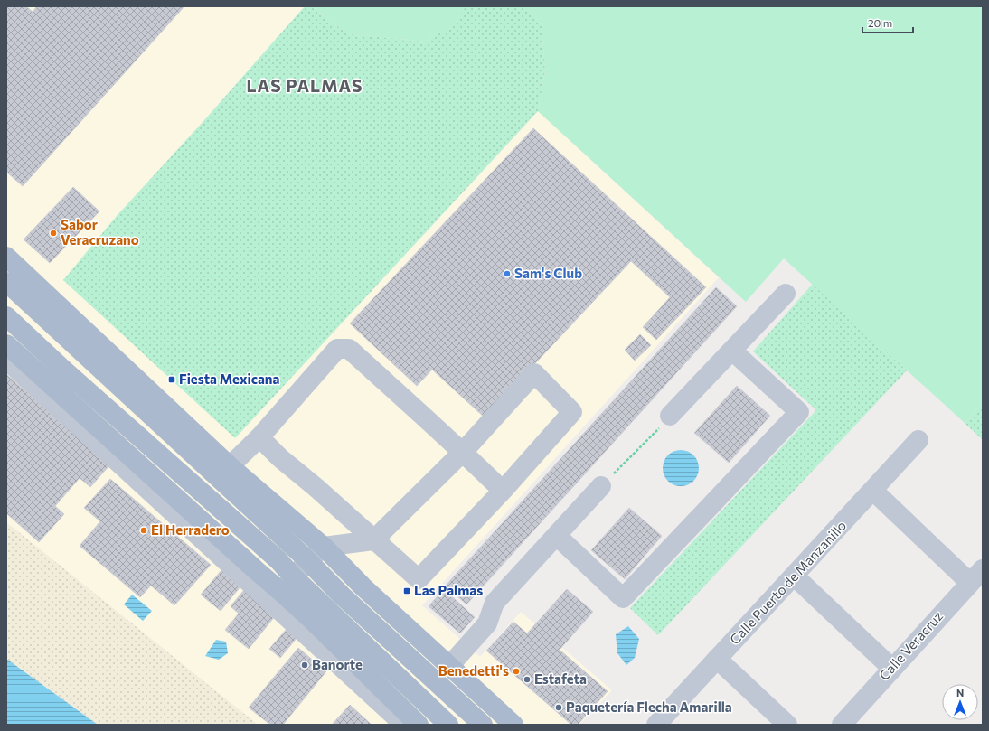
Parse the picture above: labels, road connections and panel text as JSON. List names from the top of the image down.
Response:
{
  "streets": {
    "street": ["Calle Puerto de Manzanillo", "Calle Veracruz"]
  },
  "districts": ["LAS PALMAS"],
  "places": {
    "other": [
      "Sabor Veracruzano",
      "Sam's Club",
      "El Herradero",
      "Banorte",
      "Benedetti's",
      "Estafeta",
      "Paquetería Flecha Amarilla"
    ],
    "transit": ["Fiesta Mexicana", "Las Palmas"]
  },
  "scale_bar": "20 m",
  "north": "top"
}
